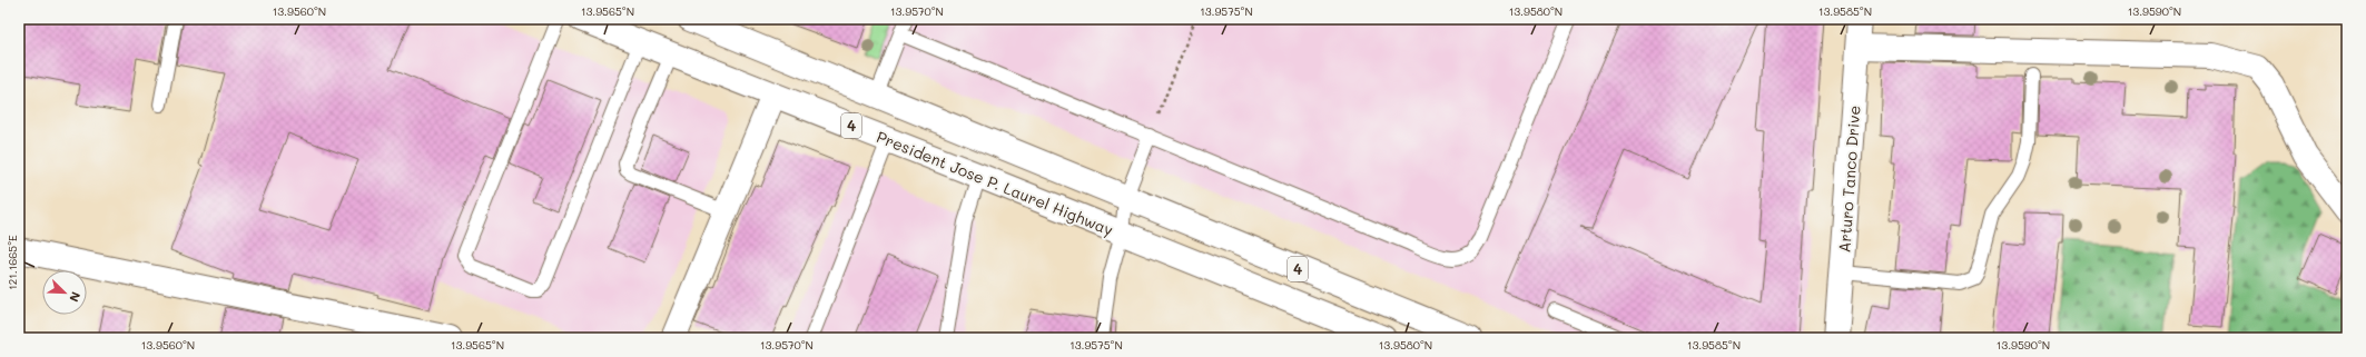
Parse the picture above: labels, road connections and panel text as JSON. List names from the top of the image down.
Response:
{
  "streets": {
    "main road": ["4", "Arturo Tanco Drive", "President Jose P. Laurel Highway"]
  },
  "north": "bottom right",
  "coordinates": [
    "13.9560°N",
    "13.9565°N",
    "13.9570°N",
    "13.9575°N",
    "13.9580°N",
    "13.9585°N",
    "13.9590°N",
    "121.1665°E"
  ]
}
